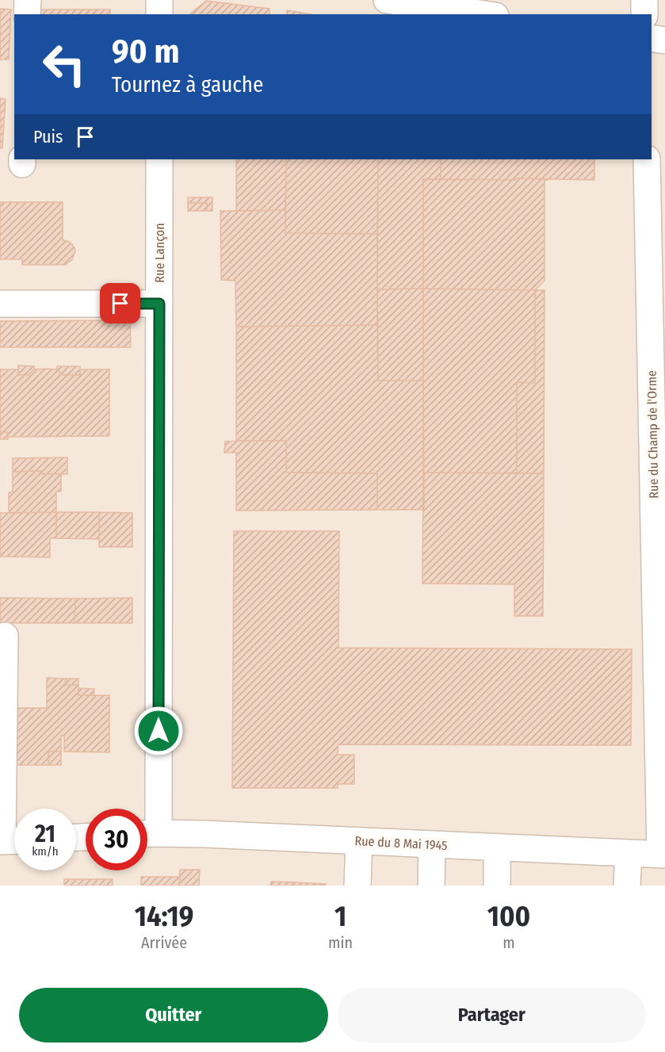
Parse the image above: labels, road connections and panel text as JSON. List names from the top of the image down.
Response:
{
  "streets": {
    "street": ["Rue Lançon", "Rue du Champ de l'Orme", "Rue du 8 Mai 1945"]
  },
  "crossings": [
    ["Rue Lançon", "Rue du 8 Mai 1945"],
    ["Rue du Champ de l'Orme", "Rue du 8 Mai 1945"]
  ],
  "page": {
    "turn": ["90 m", "Tournez à gauche"],
    "then": "Puis",
    "speed": "21 km/h",
    "limit": "30",
    "eta": [
      "14:19",
      "Arrivée",
      "1",
      "min",
      "100",
      "m"
    ],
    "buttons": ["Quitter", "Partager"]
  }
}
